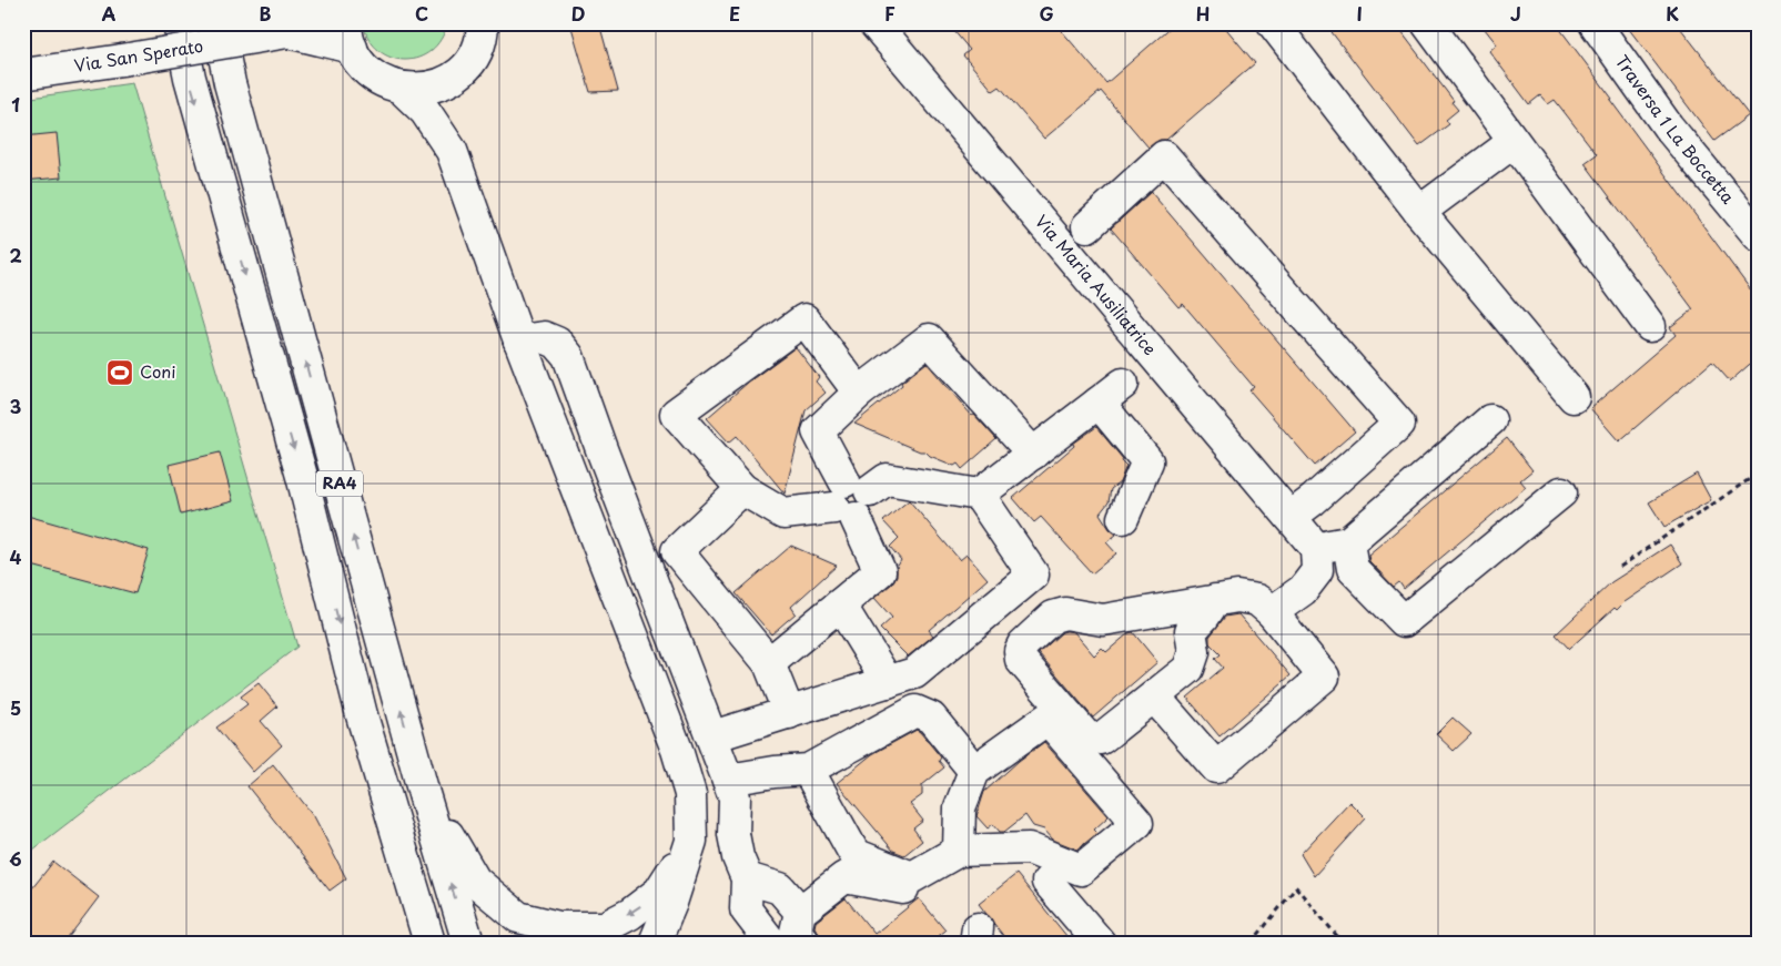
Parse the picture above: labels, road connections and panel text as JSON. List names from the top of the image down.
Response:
{
  "streets": {
    "main road": [
      "Via San Sperato",
      "Traversa 1 La Boccetta",
      "Via Maria Ausiliatrice",
      "RA4"
    ]
  },
  "places": {
    "sports": ["Coni"]
  },
  "grid": {
    "columns": [
      "A",
      "B",
      "C",
      "D",
      "E",
      "F",
      "G",
      "H",
      "I",
      "J",
      "K"
    ],
    "rows": [
      "1",
      "2",
      "3",
      "4",
      "5",
      "6"
    ]
  }
}
